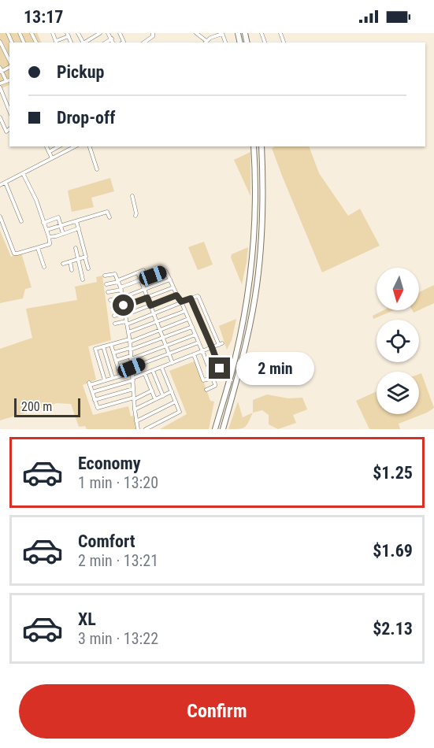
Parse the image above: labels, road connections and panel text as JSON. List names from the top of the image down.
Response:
{
  "scale_bar": "200 m",
  "north": "bottom",
  "page": {
    "status": "13:17",
    "banner": ["Pickup", "Drop-off"],
    "bubble": "2 min",
    "scale": "200 m",
    "list": [
      {
        "name": "Economy",
        "note": "1 min · 13:20",
        "value": "$1.25"
      },
      {
        "name": "Comfort",
        "note": "2 min · 13:21",
        "value": "$1.69"
      },
      {
        "name": "XL",
        "note": "3 min · 13:22",
        "value": "$2.13"
      }
    ],
    "buttons": "Confirm"
  }
}
